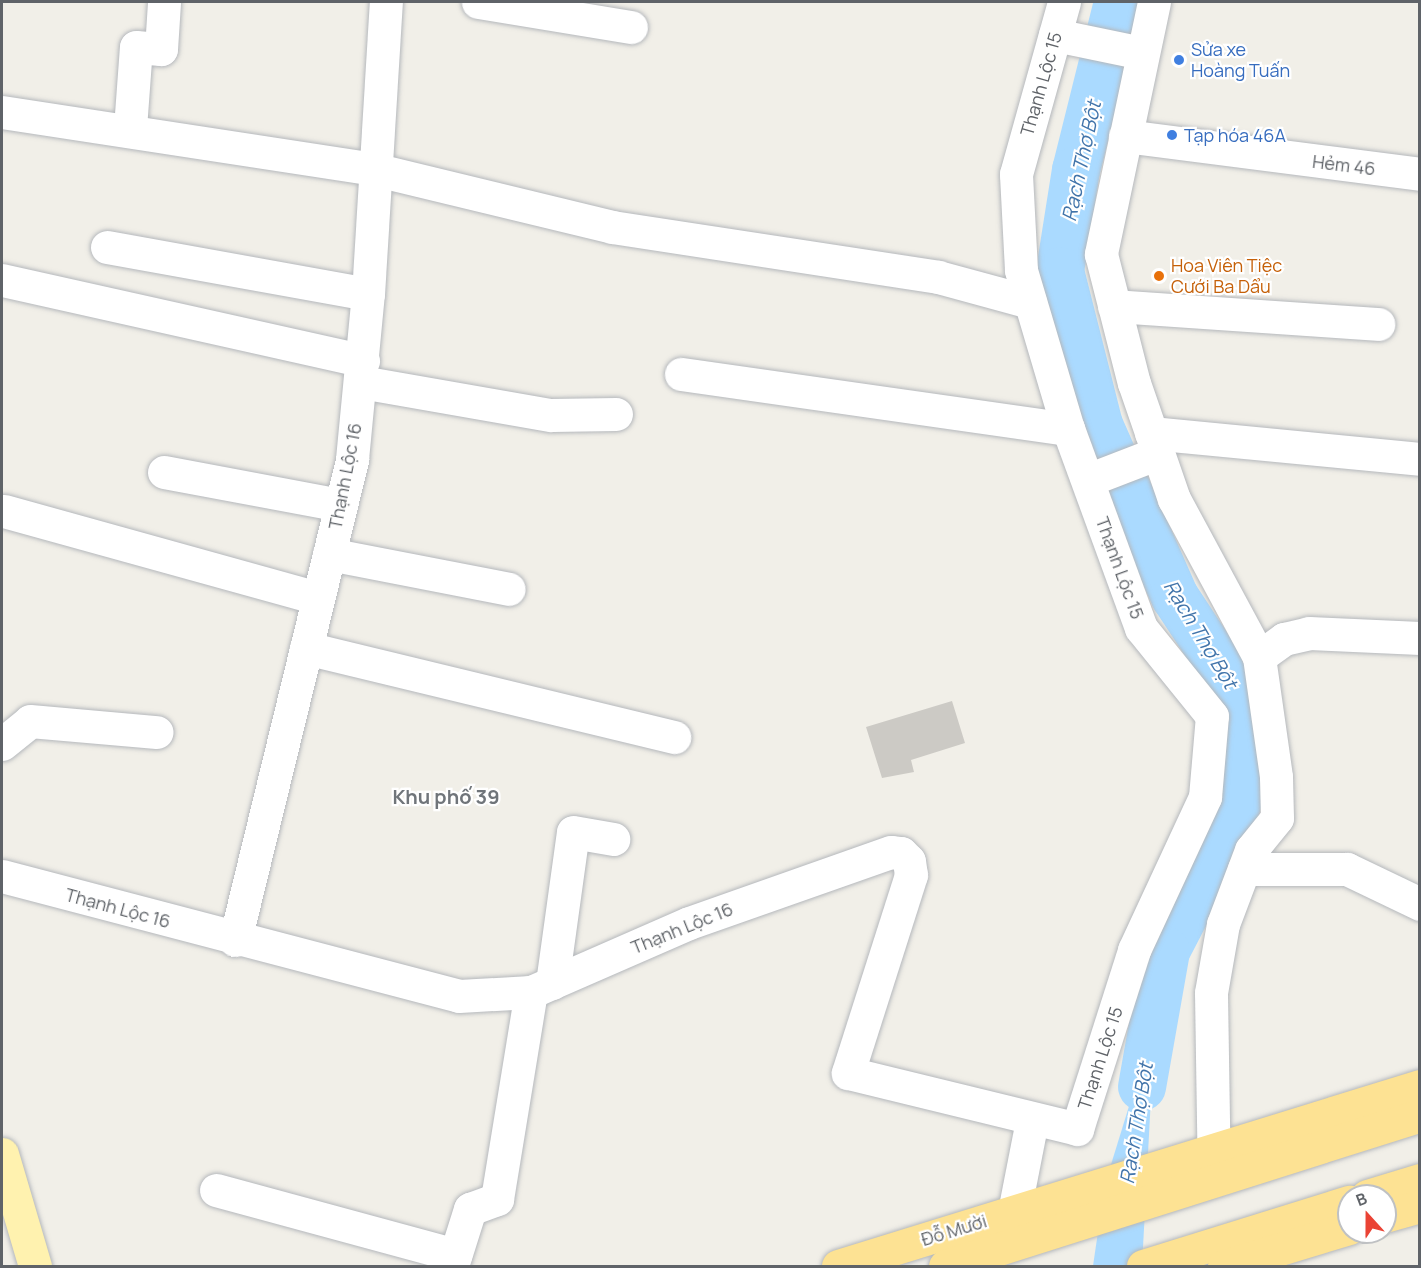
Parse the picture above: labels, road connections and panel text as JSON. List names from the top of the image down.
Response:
{
  "streets": {
    "highway": ["Đỗ Mười"],
    "street": ["Thạnh Lộc 15", "Hẻm 46", "Thạnh Lộc 16"]
  },
  "crossings": [
    ["Thạnh Lộc 15", "Thạnh Lộc 16"]
  ],
  "districts": ["Khu phố 39"],
  "water": ["Rạch Thợ Bột"],
  "places": ["Sửa xe Hoàng Tuấn", "Tạp hóa 46A", "Hoa Viên Tiệc Cưới Ba Dẩu"],
  "north": "top"
}
